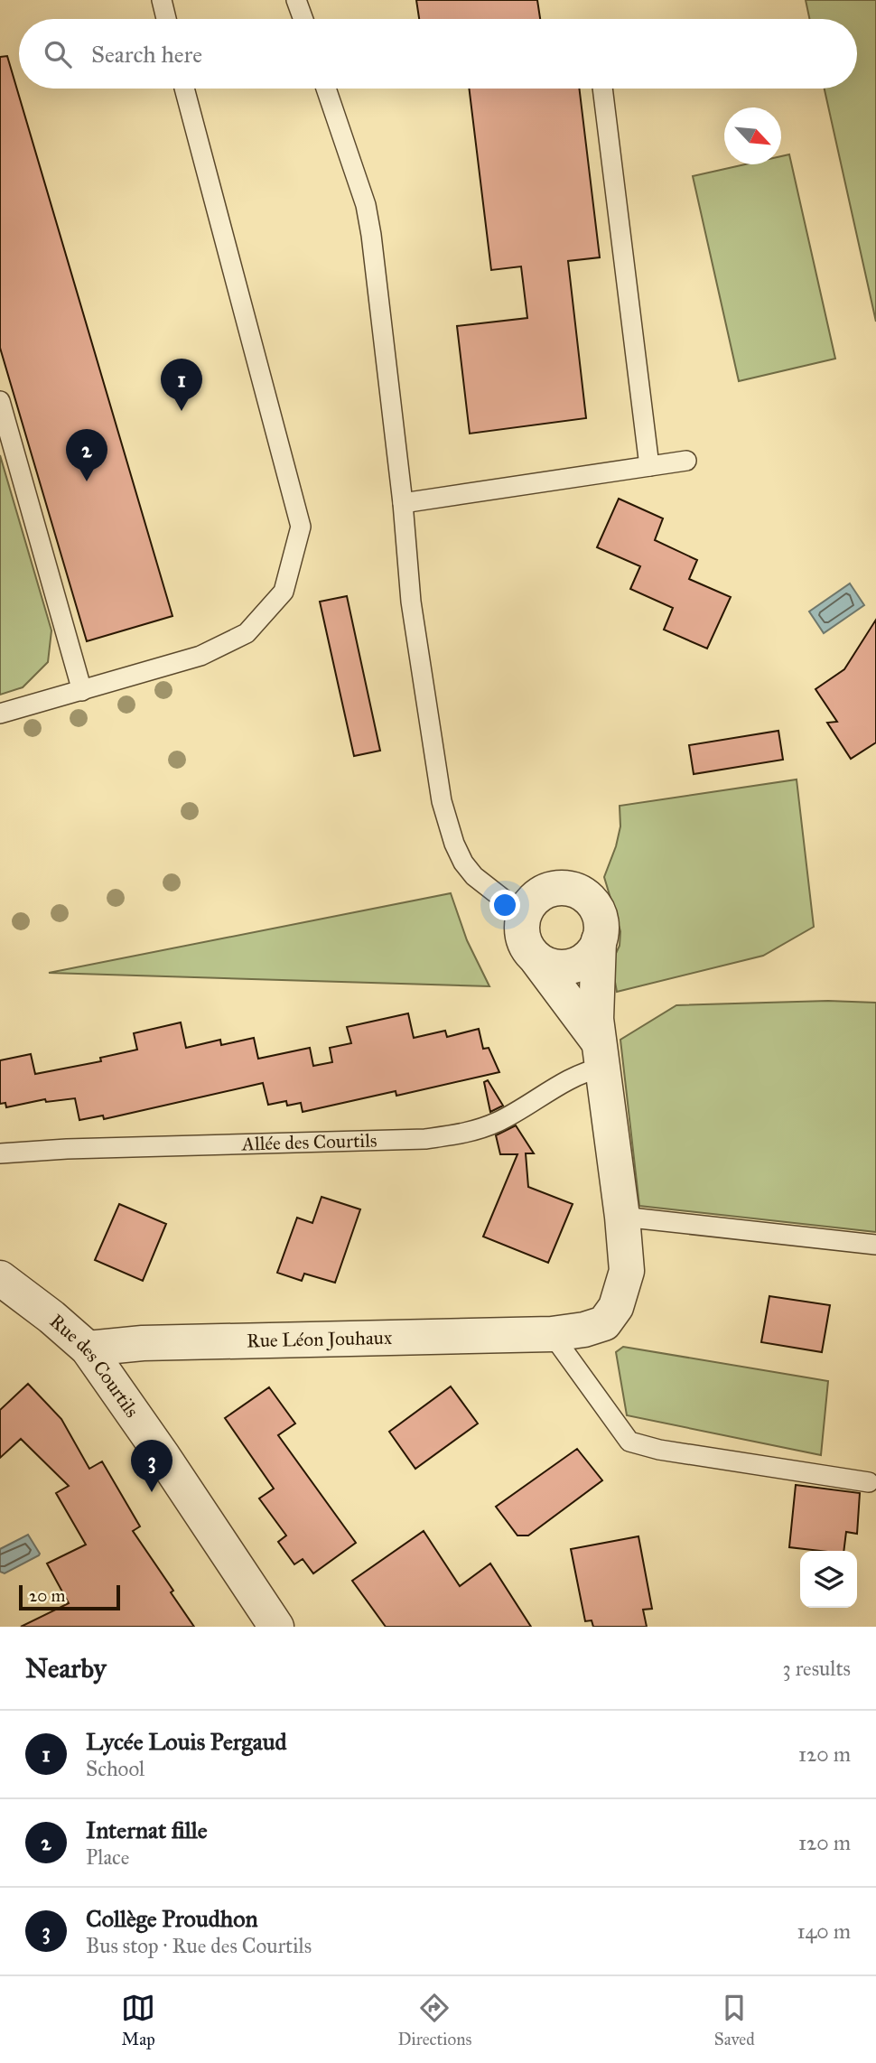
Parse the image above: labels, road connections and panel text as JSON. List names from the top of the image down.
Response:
{
  "streets": {
    "street": ["Rue Léon Jouhaux", "Rue des Courtils"],
    "lane": ["Allée des Courtils"]
  },
  "crossings": [
    ["Allée des Courtils", "Rue Léon Jouhaux"],
    ["Rue Léon Jouhaux", "Rue des Courtils"]
  ],
  "scale_bar": "20 m",
  "north": "bottom right",
  "page": {
    "search": "Search here",
    "pins": ["1", "2", "3"],
    "scale": "20 m",
    "heading": ["Nearby", "3 results"],
    "list": [
      {
        "mark": "1",
        "name": "Lycée Louis Pergaud",
        "note": "School",
        "value": "120 m"
      },
      {
        "mark": "2",
        "name": "Internat fille",
        "note": "Place",
        "value": "120 m"
      },
      {
        "mark": "3",
        "name": "Collège Proudhon",
        "note": "Bus stop · Rue des Courtils",
        "value": "140 m"
      }
    ],
    "nav": ["Map", "Directions", "Saved"]
  }
}
